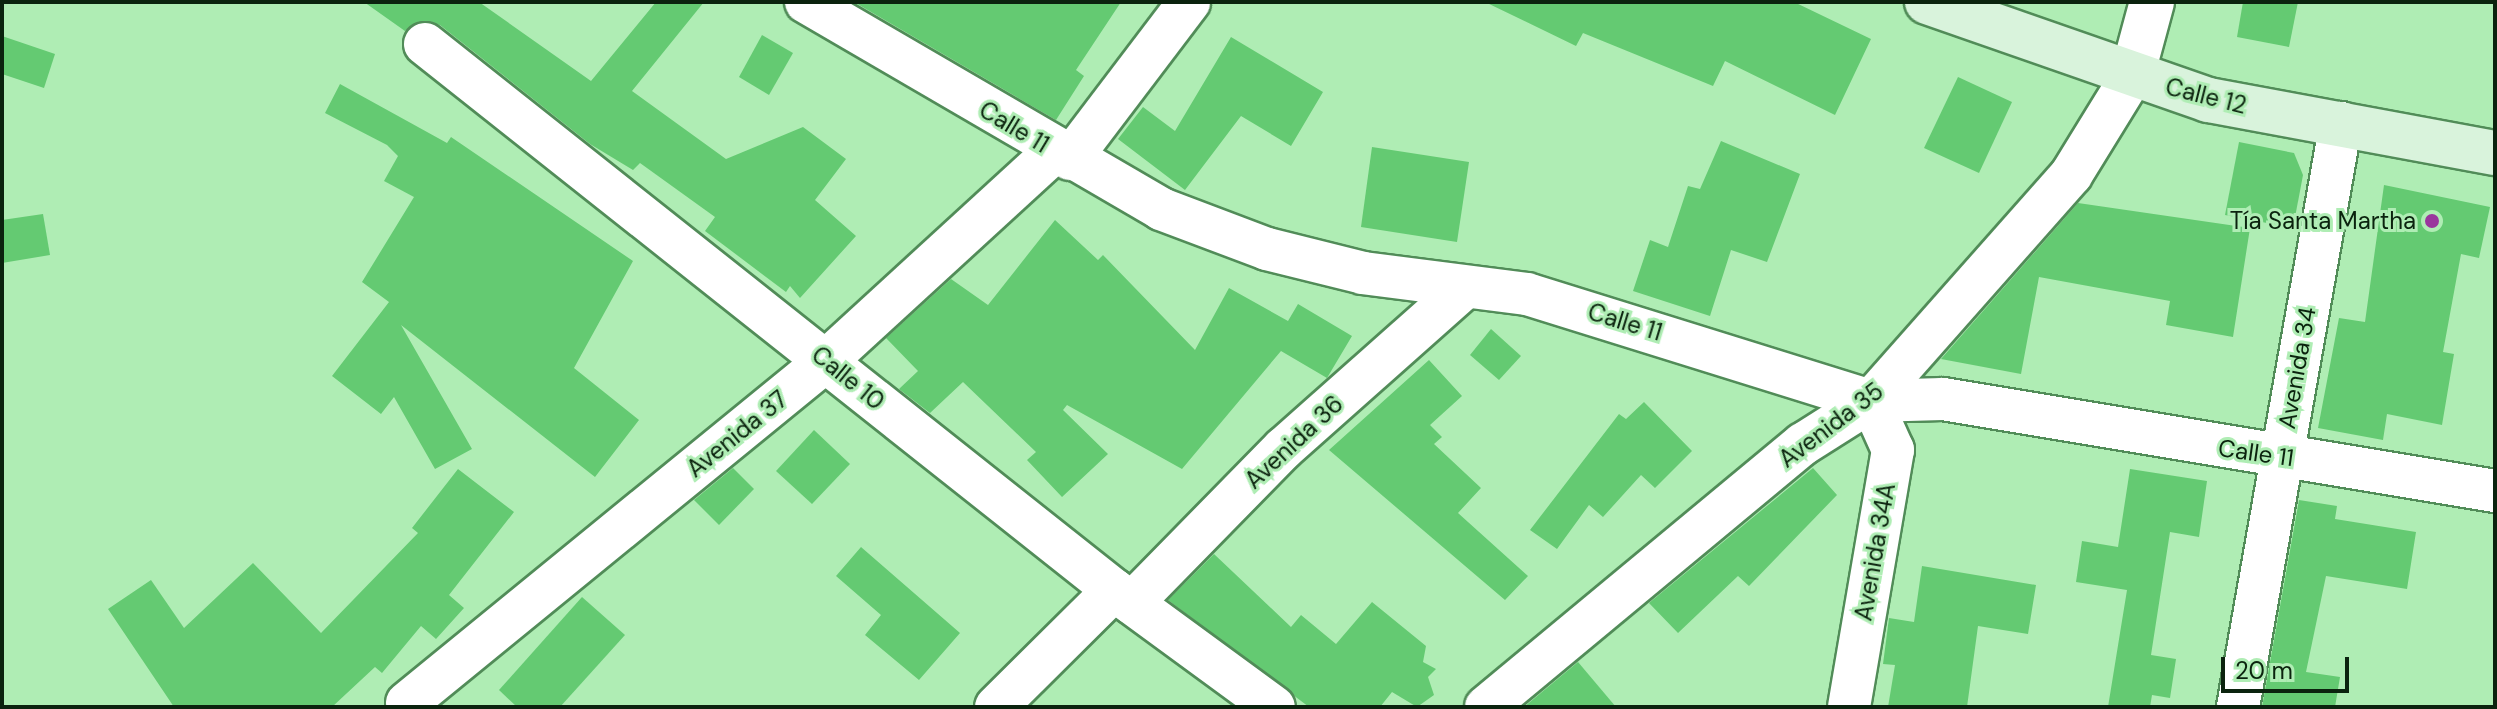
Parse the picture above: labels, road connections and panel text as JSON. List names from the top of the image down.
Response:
{
  "streets": {
    "main road": ["Calle 12"],
    "street": [
      "Calle 11",
      "Avenida 34",
      "Calle 10",
      "Avenida 35",
      "Avenida 37",
      "Avenida 36",
      "Avenida 34A"
    ]
  },
  "crossings": [
    ["Calle 12", "Avenida 34"],
    ["Calle 12", "Avenida 35"],
    ["Calle 11", "Avenida 34"],
    ["Calle 11", "Avenida 35"],
    ["Calle 11", "Avenida 37"],
    ["Calle 11", "Avenida 36"],
    ["Calle 11", "Avenida 34A"],
    ["Calle 10", "Avenida 37"],
    ["Calle 10", "Avenida 36"],
    ["Avenida 35", "Avenida 34A"]
  ],
  "places": ["Tía Santa Martha"],
  "scale_bar": "20 m"
}
